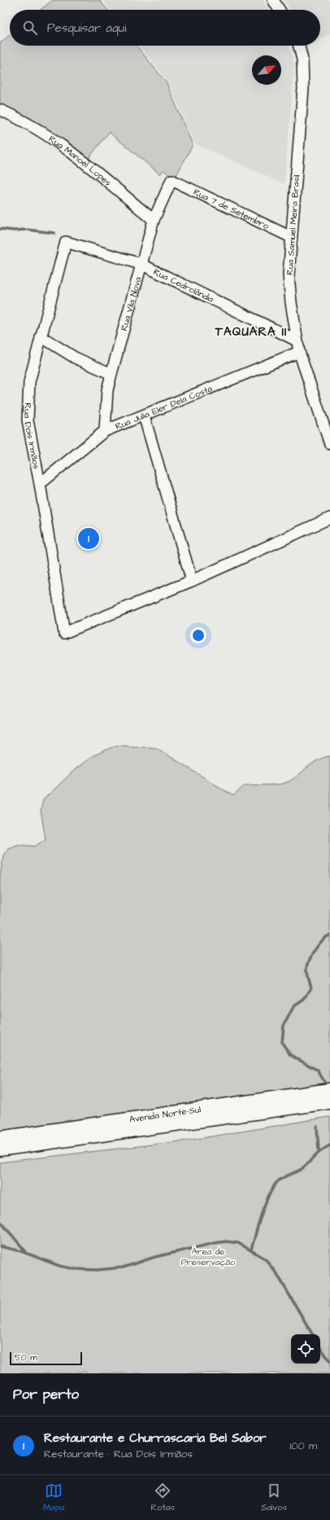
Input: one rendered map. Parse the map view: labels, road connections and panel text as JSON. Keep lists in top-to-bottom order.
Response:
{
  "streets": {
    "main road": ["Avenida Norte-Sul"],
    "street": [
      "Rua Manoel Lopes",
      "Rua 7 de Setembro",
      "Rua Samuel Meira Brasil",
      "Rua Cedrolândia",
      "Rua Vila Nova",
      "Rua Julia Eler Dela Costa",
      "Rua Dois Irmãos"
    ]
  },
  "crossings": [
    ["Rua Manoel Lopes", "Rua Vila Nova"],
    ["Rua 7 de Setembro", "Rua Samuel Meira Brasil"],
    ["Rua 7 de Setembro", "Rua Vila Nova"],
    ["Rua Samuel Meira Brasil", "Rua Cedrolândia"],
    ["Rua Samuel Meira Brasil", "Rua Julia Eler Dela Costa"],
    ["Rua Cedrolândia", "Rua Vila Nova"],
    ["Rua Cedrolândia", "Rua Dois Irmãos"],
    ["Rua Vila Nova", "Rua Julia Eler Dela Costa"],
    ["Rua Julia Eler Dela Costa", "Rua Dois Irmãos"]
  ],
  "districts": ["TAQUARA II"],
  "parks": ["Área de Preservação"],
  "scale_bar": "50 m",
  "north": "top right",
  "page": {
    "search": "Pesquisar aqui",
    "pins": "1",
    "scale": "50 m",
    "heading": "Por perto",
    "list": [
      {
        "mark": "1",
        "name": "Restaurante e Churrascaria Bel Sabor",
        "note": "Restaurante · Rua Dois Irmãos",
        "value": "100 m"
      }
    ],
    "nav": ["Mapa", "Rotas", "Salvos"]
  }
}
